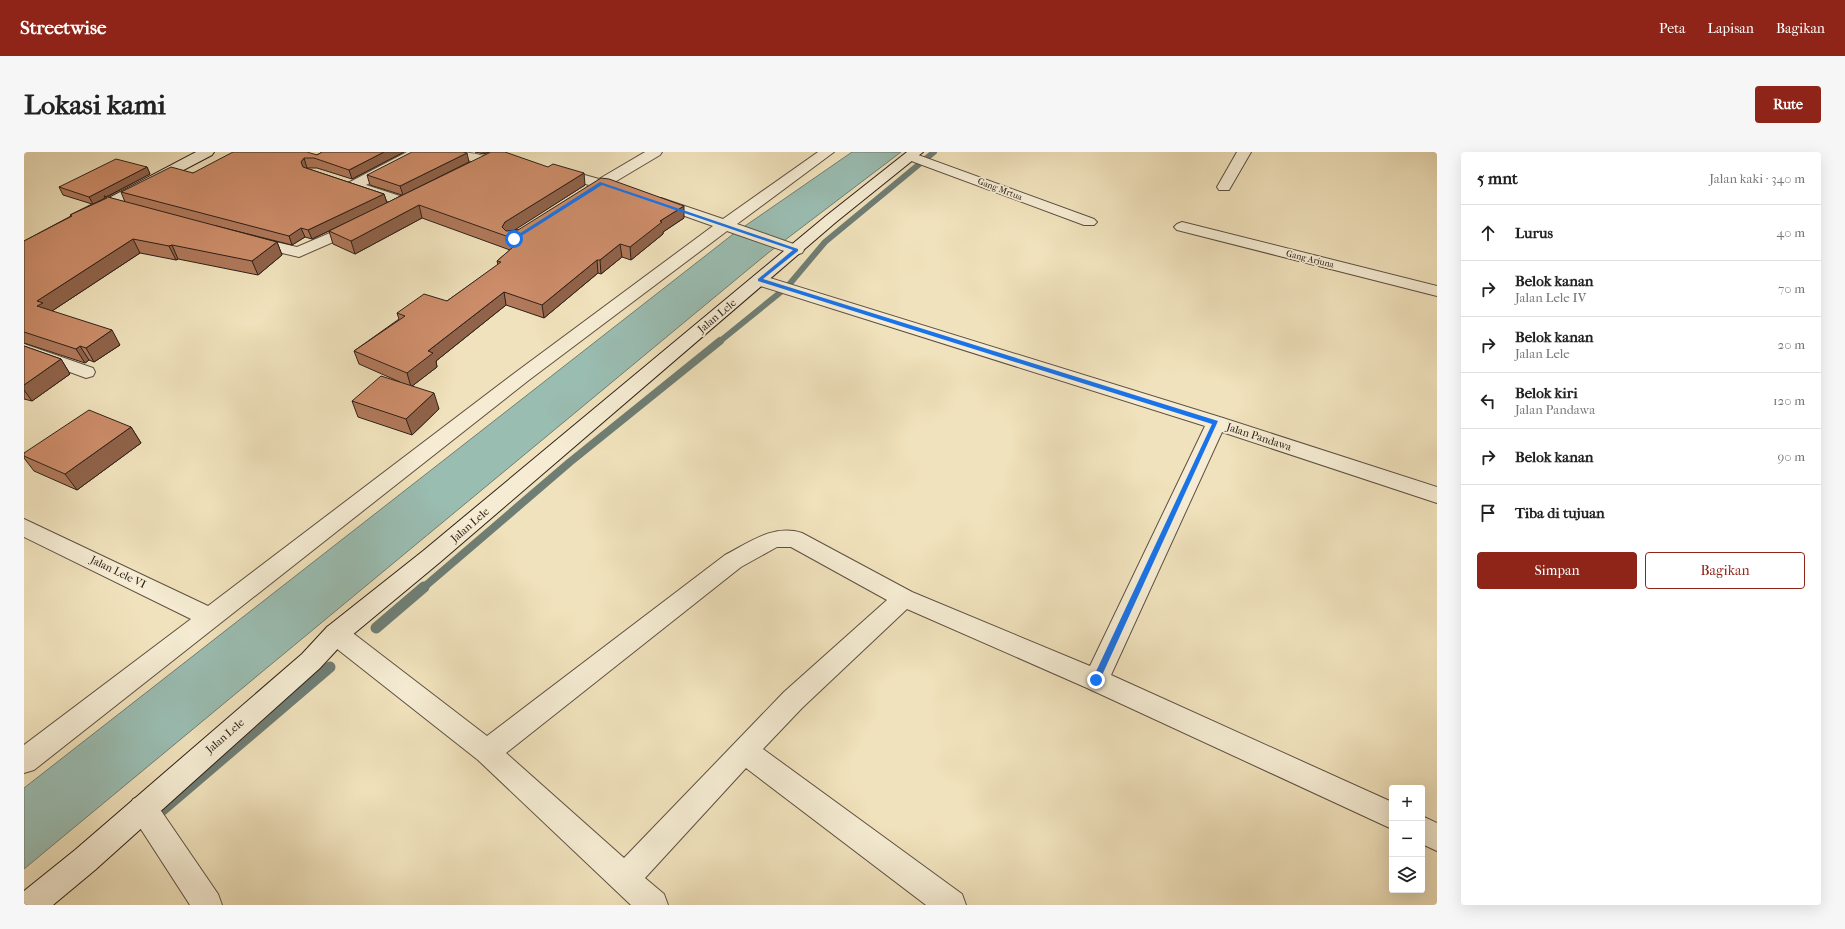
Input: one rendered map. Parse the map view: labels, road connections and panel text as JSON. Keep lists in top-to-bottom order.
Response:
{
  "streets": {
    "street": [
      "Gang Mrtua",
      "Gang Arjuna",
      "Jalan Lele",
      "Jalan Pandawa",
      "Jalan Lele VI"
    ]
  },
  "crossings": [
    ["Gang Mrtua", "Jalan Lele"],
    ["Jalan Lele", "Jalan Pandawa"]
  ],
  "page": {
    "header": "Streetwise",
    "nav": ["Peta", "Lapisan", "Bagikan"],
    "buttons": [
      "Rute",
      ["Simpan", "Bagikan"]
    ],
    "title": "Lokasi kami",
    "heading": ["5 mnt", "Jalan kaki · 340 m"],
    "list": [
      ["Lurus", "40 m"],
      ["Belok kanan", "Jalan Lele IV", "70 m"],
      ["Belok kanan", "Jalan Lele", "20 m"],
      ["Belok kiri", "Jalan Pandawa", "120 m"],
      ["Belok kanan", "90 m"],
      "Tiba di tujuan"
    ],
    "map_buttons": ["+", "−"]
  }
}
